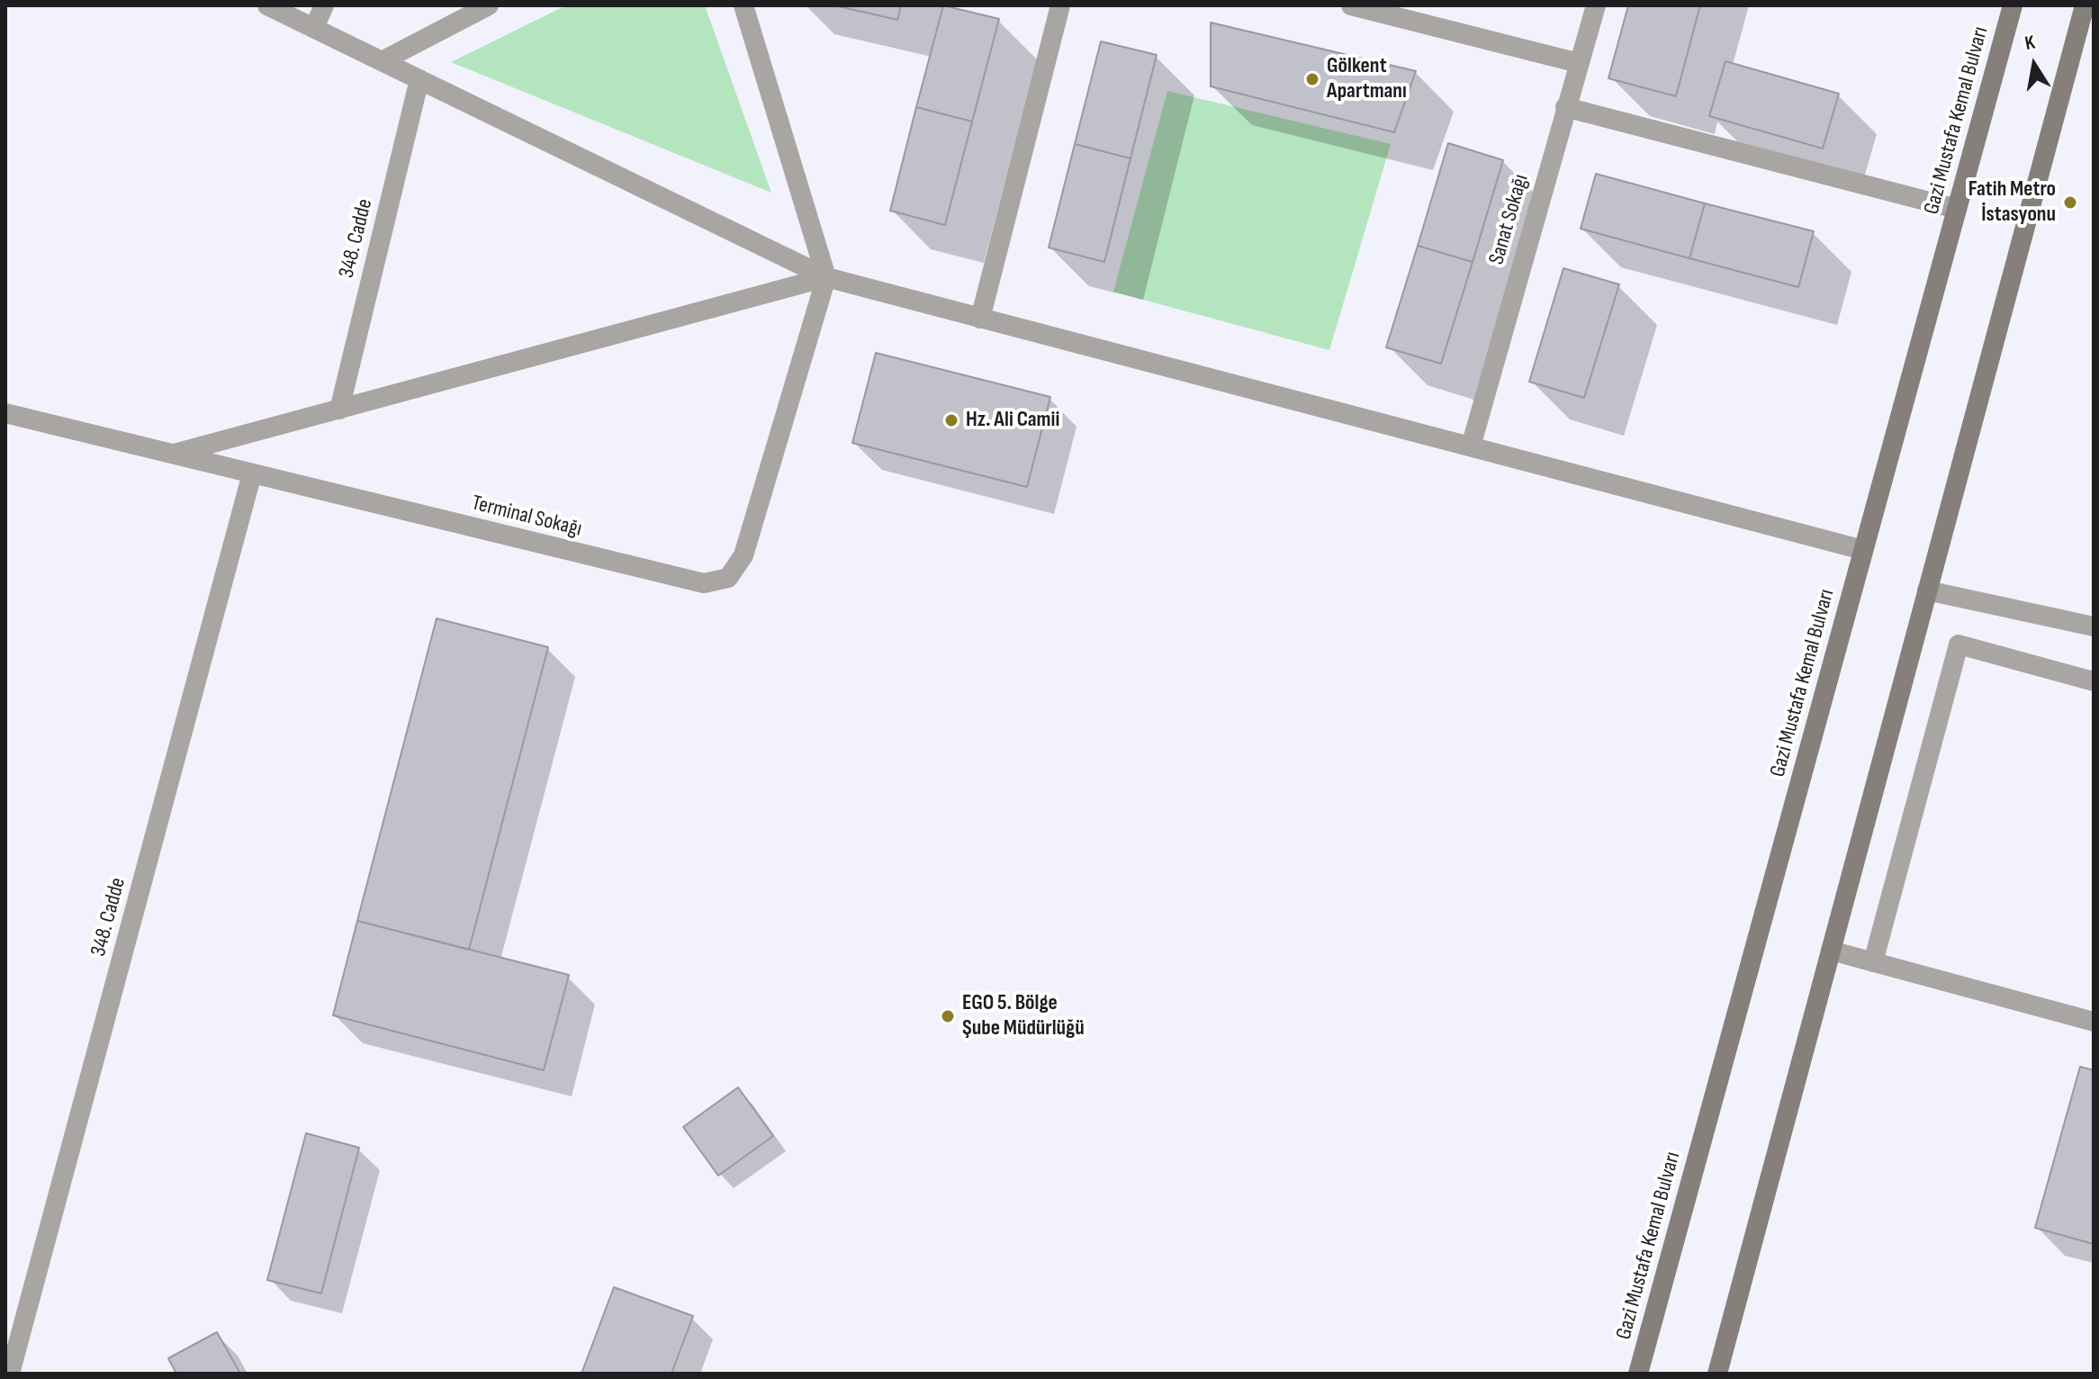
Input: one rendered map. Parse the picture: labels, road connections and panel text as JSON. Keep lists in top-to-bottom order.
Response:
{
  "streets": {
    "main road": ["Gazi Mustafa Kemal Bulvarı"],
    "street": ["Sanat Sokağı", "348. Cadde", "Terminal Sokağı"]
  },
  "crossings": [
    ["348. Cadde", "Terminal Sokağı"]
  ],
  "places": [
    "Gölkent Apartmanı",
    "Fatih Metro İstasyonu",
    "Hz. Ali Camii",
    "EGO 5. Bölge Şube Müdürlüğü"
  ],
  "north": "top"
}
